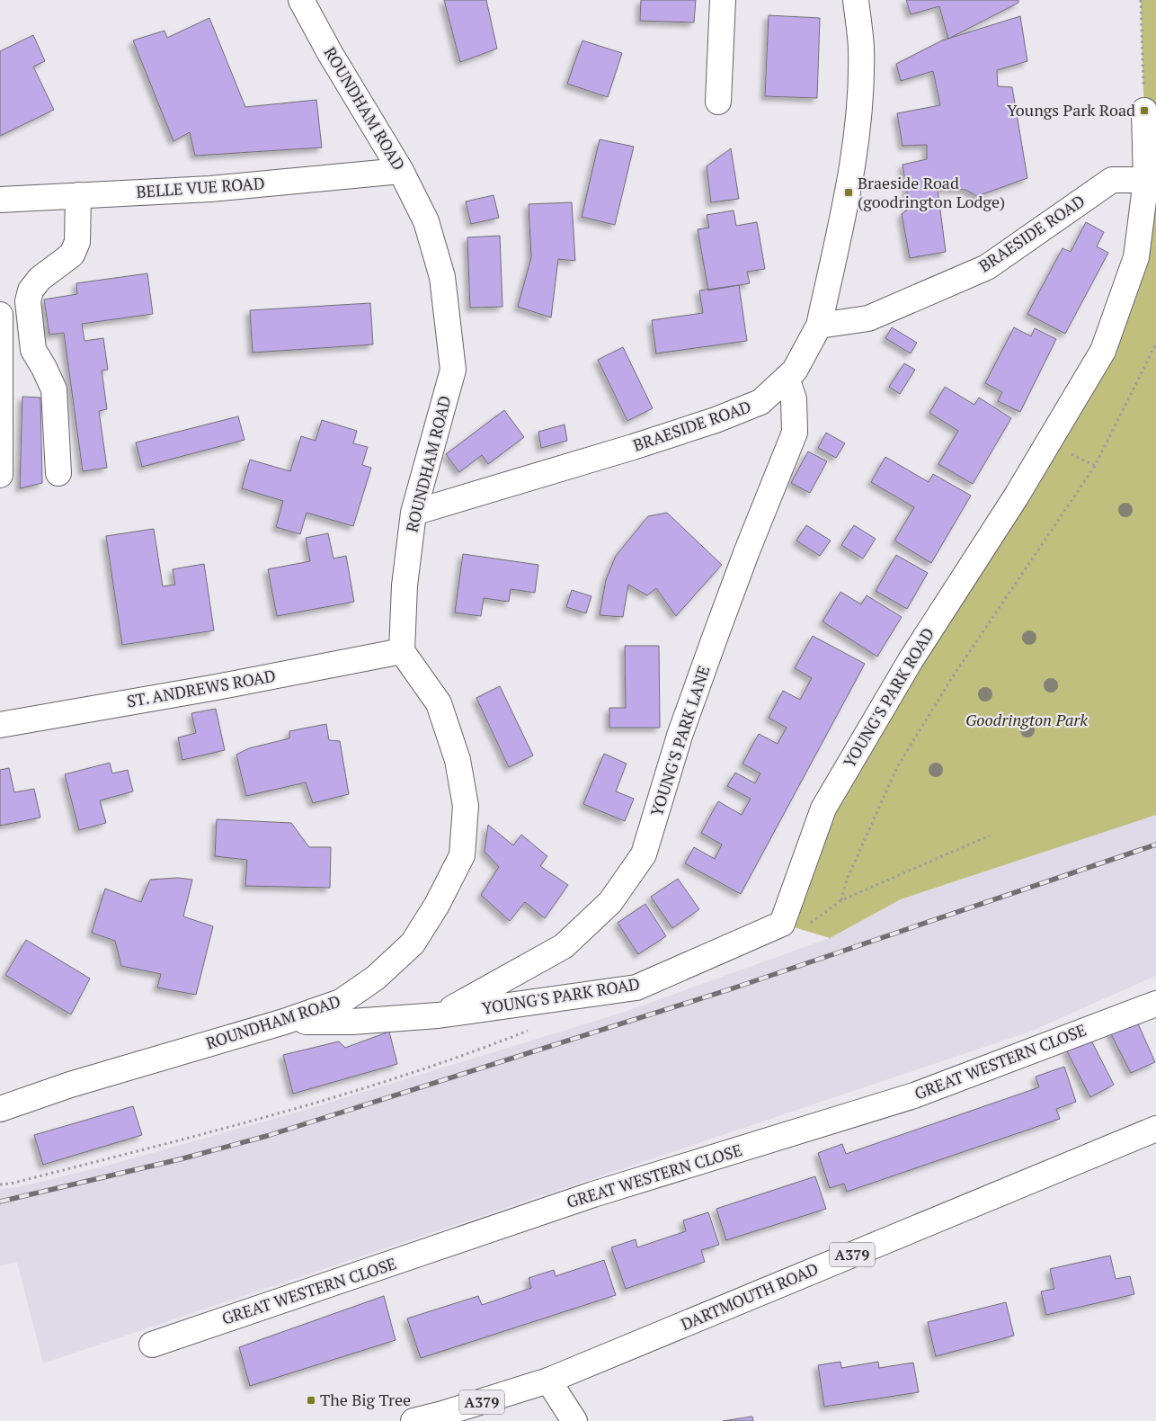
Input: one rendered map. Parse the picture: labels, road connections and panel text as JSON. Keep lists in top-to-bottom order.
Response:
{
  "streets": {
    "street": [
      "ROUNDHAM ROAD",
      "BELLE VUE ROAD",
      "BRAESIDE ROAD",
      "ST. ANDREWS ROAD",
      "YOUNG'S PARK ROAD",
      "YOUNG'S PARK LANE",
      "GREAT WESTERN CLOSE",
      "A379",
      "DARTMOUTH ROAD"
    ]
  },
  "crossings": [
    ["ROUNDHAM ROAD", "BELLE VUE ROAD"],
    ["ROUNDHAM ROAD", "BRAESIDE ROAD"],
    ["ROUNDHAM ROAD", "ST. ANDREWS ROAD"],
    ["ROUNDHAM ROAD", "YOUNG'S PARK ROAD"],
    ["BRAESIDE ROAD", "YOUNG'S PARK ROAD"],
    ["BRAESIDE ROAD", "YOUNG'S PARK LANE"],
    ["YOUNG'S PARK ROAD", "YOUNG'S PARK LANE"]
  ],
  "parks": ["Goodrington Park"],
  "places": {
    "transit": ["Youngs Park Road", "Braeside Road (goodrington Lodge)", "The Big Tree"]
  }
}
